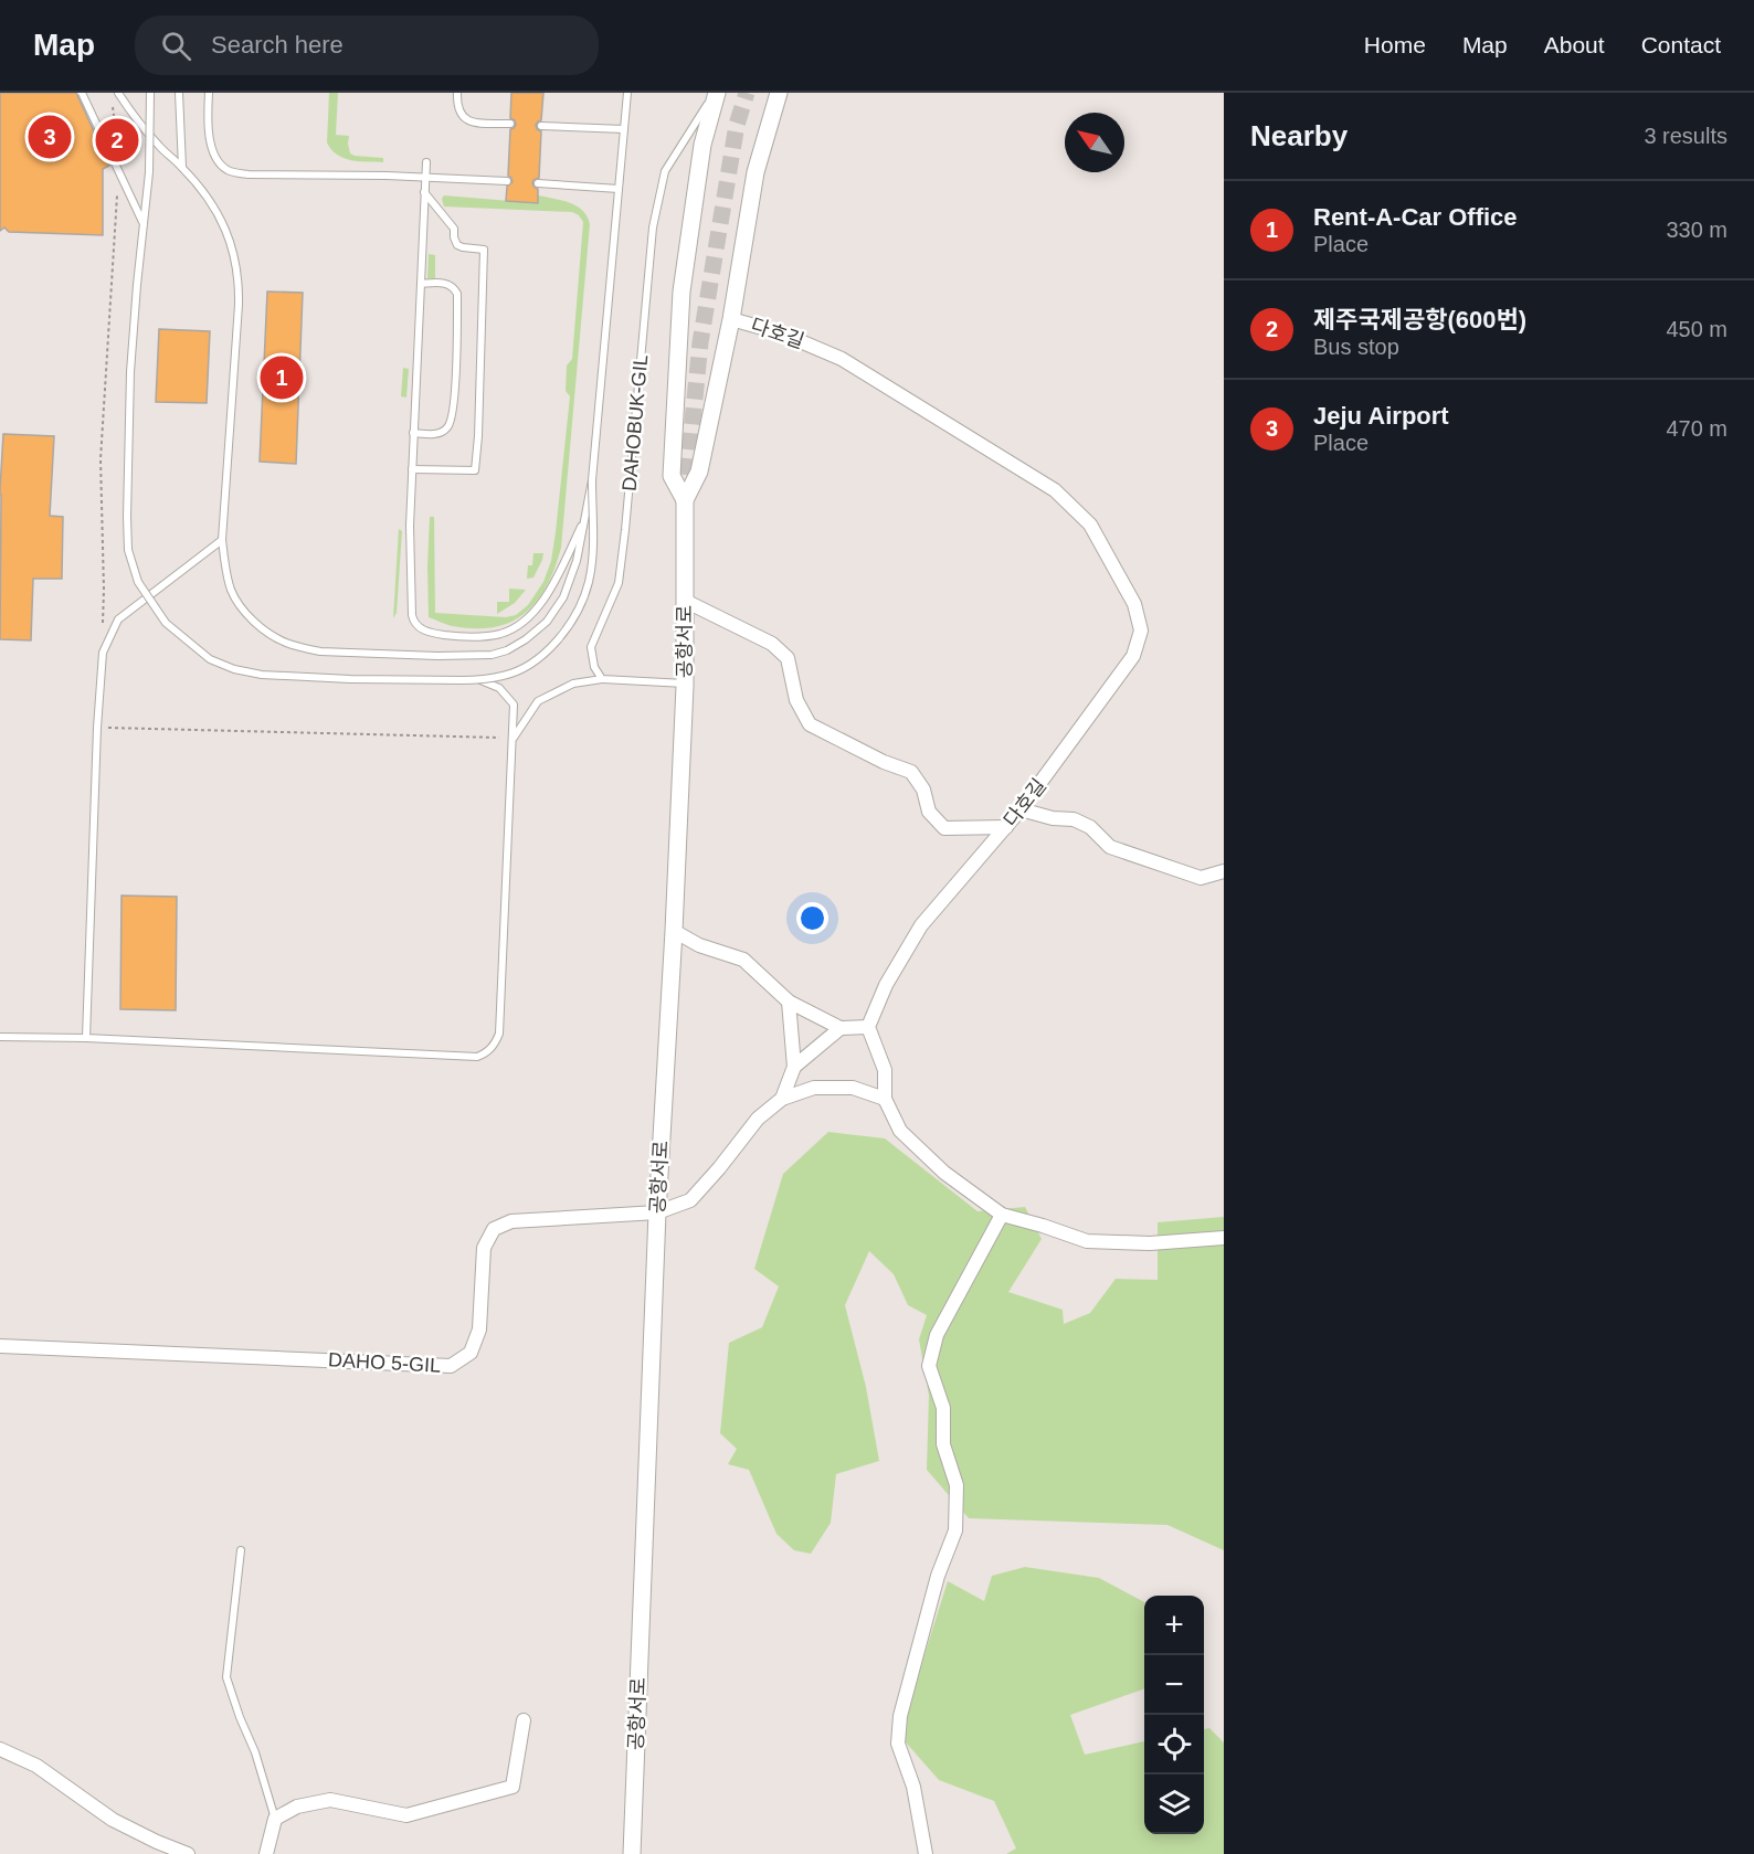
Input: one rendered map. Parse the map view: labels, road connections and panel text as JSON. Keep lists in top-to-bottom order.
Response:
{
  "streets": {
    "street": ["다호길", "공항서로", "DAHO 5-GIL"],
    "lane": ["DAHOBUK-GIL"]
  },
  "crossings": [
    ["공항서로", "DAHO 5-GIL"]
  ],
  "north": "top left",
  "page": {
    "header": "Map",
    "search": "Search here",
    "nav": [
      "Home",
      "Map",
      "About",
      "Contact"
    ],
    "heading": ["Nearby", "3 results"],
    "pins": ["3", "2", "1"],
    "list": [
      {
        "mark": "1",
        "name": "Rent-A-Car Office",
        "note": "Place",
        "value": "330 m"
      },
      {
        "mark": "2",
        "name": "제주국제공항(600번)",
        "note": "Bus stop",
        "value": "450 m"
      },
      {
        "mark": "3",
        "name": "Jeju Airport",
        "note": "Place",
        "value": "470 m"
      }
    ],
    "map_buttons": ["+", "−"]
  }
}
